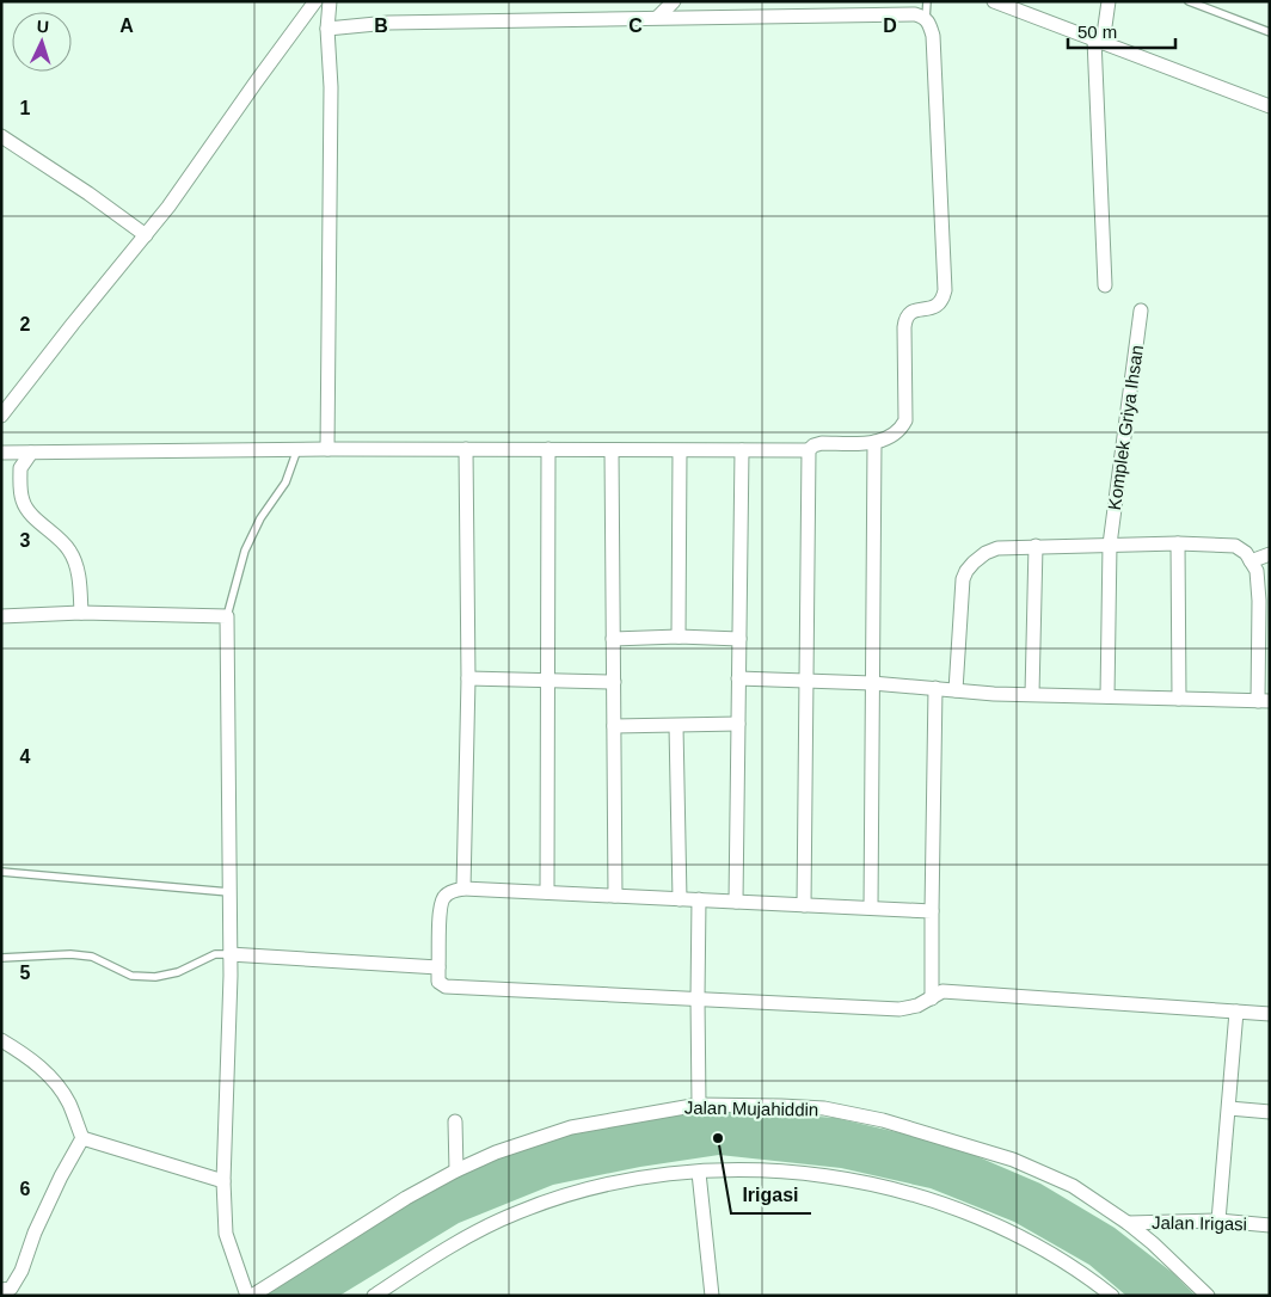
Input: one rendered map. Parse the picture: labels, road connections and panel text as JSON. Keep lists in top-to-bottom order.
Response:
{
  "streets": {
    "street": ["Komplek Griya Ihsan", "Jalan Mujahiddin", "Jalan Irigasi"]
  },
  "crossings": [
    ["Jalan Mujahiddin", "Jalan Irigasi"]
  ],
  "places": ["Irigasi"],
  "scale_bar": "50 m",
  "north": "top",
  "grid": {
    "columns": [
      "A",
      "B",
      "C",
      "D"
    ],
    "rows": [
      "1",
      "2",
      "3",
      "4",
      "5",
      "6"
    ]
  }
}
